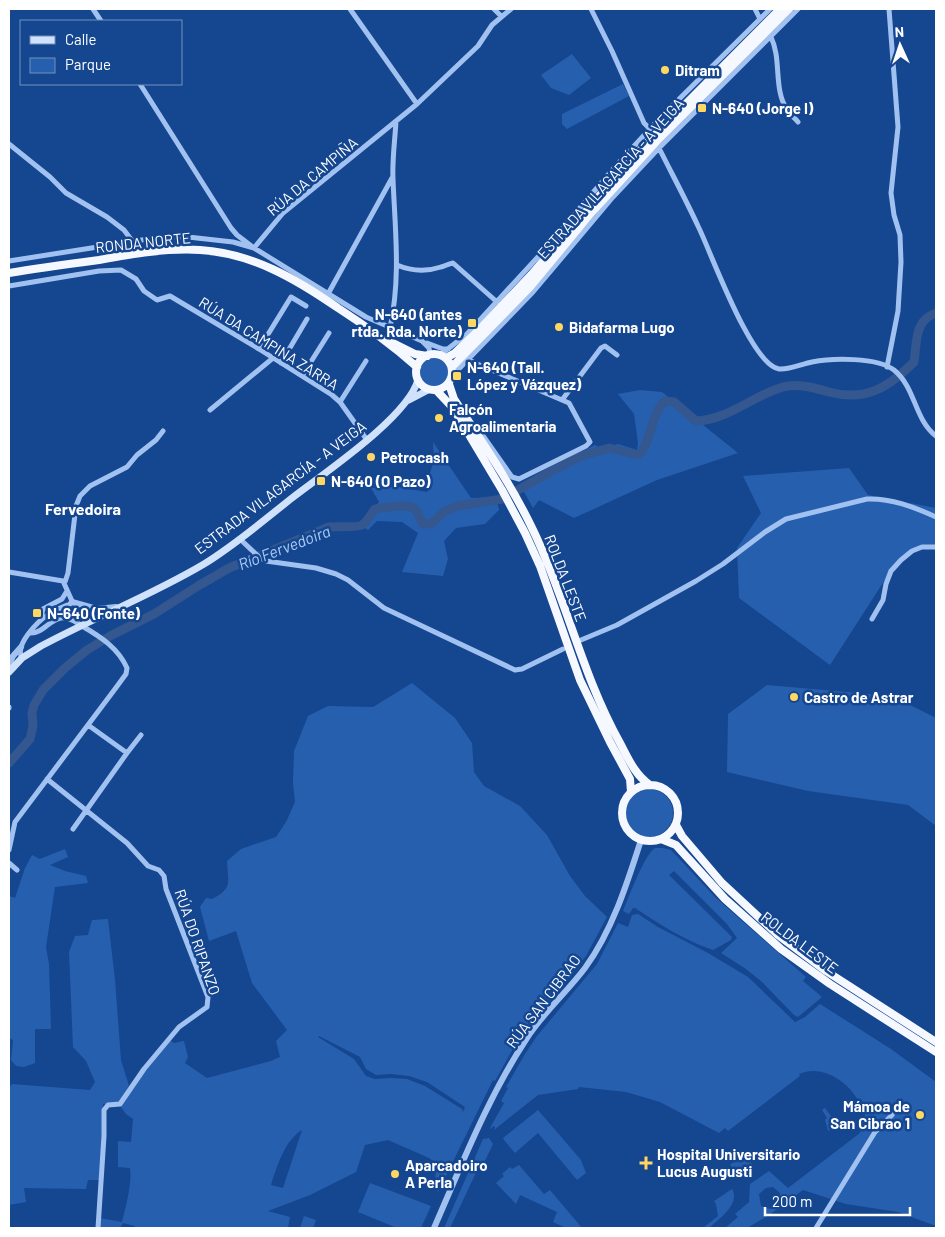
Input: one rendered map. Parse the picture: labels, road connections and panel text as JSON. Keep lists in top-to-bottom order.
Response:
{
  "streets": {
    "highway": ["ESTRADA VILAGARCÍA - A VEIGA", "RONDA NORTE", "ROLDA LESTE"],
    "street": [
      "RÚA DA CAMPIÑA",
      "RÚA DA CAMPINA ZARRA",
      "RÚA DO RIPANZO",
      "RÚA SAN CIBRAO"
    ]
  },
  "crossings": [
    ["ESTRADA VILAGARCÍA - A VEIGA", "RONDA NORTE"],
    ["ESTRADA VILAGARCÍA - A VEIGA", "RÚA DA CAMPINA ZARRA"],
    ["ESTRADA VILAGARCÍA - A VEIGA", "ROLDA LESTE"],
    ["RONDA NORTE", "ROLDA LESTE"],
    ["ROLDA LESTE", "RÚA SAN CIBRAO"]
  ],
  "districts": ["Fervedoira"],
  "water": ["Río Fervedoira"],
  "places": {
    "other": [
      "Ditram",
      "Bidafarma Lugo",
      "Falcón Agroalimentaria",
      "Petrocash",
      "Castro de Astrar",
      "Mámoa de San Cibrao 1",
      "Aparcadoiro A Perla"
    ],
    "transit": [
      "N-640 (Jorge I)",
      "N-640 (antes rtda. Rda. Norte)",
      "N-640 (Tall. López y Vázquez)",
      "N-640 (O Pazo)",
      "N-640 (Fonte)"
    ],
    "health": ["Hospital Universitario Lucus Augusti"]
  },
  "legend": ["Calle", "Parque"],
  "scale_bar": "200 m",
  "north": "top"
}
